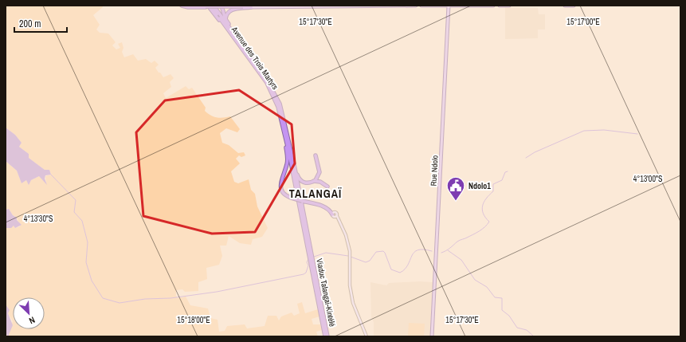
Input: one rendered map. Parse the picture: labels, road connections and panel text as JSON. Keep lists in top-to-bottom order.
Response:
{
  "streets": {
    "highway": ["Avenue des Trois Martyrs", "Viaduc Talangaï-Kintélé"],
    "main road": ["Rue Ndolo"]
  },
  "crossings": [
    ["Avenue des Trois Martyrs", "Viaduc Talangaï-Kintélé"]
  ],
  "districts": ["TALANGAÏ"],
  "places": {
    "public building": ["Ndolo1"]
  },
  "scale_bar": "200 m",
  "north": "bottom right",
  "coordinates": [
    "15°17'30\"E",
    "15°17'00\"E",
    "4°13'00\"S",
    "4°13'30\"S",
    "15°18'00\"E"
  ]
}
